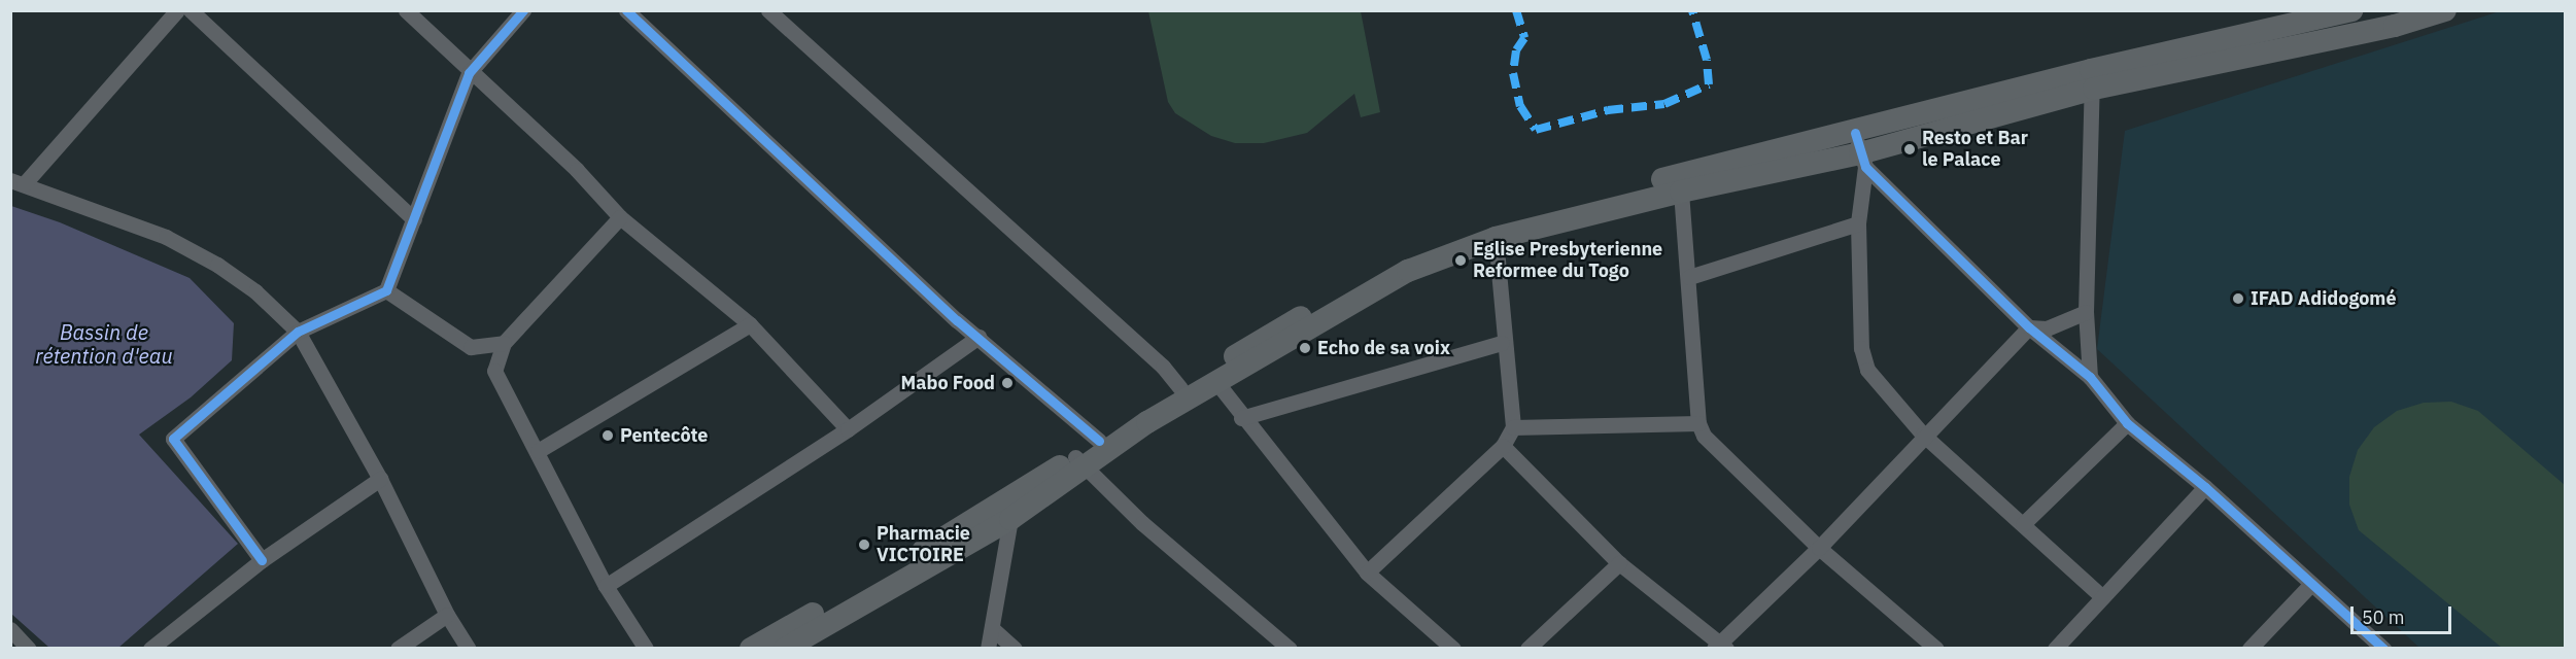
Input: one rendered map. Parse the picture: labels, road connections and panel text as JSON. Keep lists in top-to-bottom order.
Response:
{
  "water": ["Bassin de rétention d'eau"],
  "places": [
    "Resto et Bar le Palace",
    "Eglise Presbyterienne Reformee du Togo",
    "IFAD Adidogomé",
    "Echo de sa voix",
    "Mabo Food",
    "Pentecôte",
    "Pharmacie VICTOIRE"
  ],
  "scale_bar": "50 m"
}
